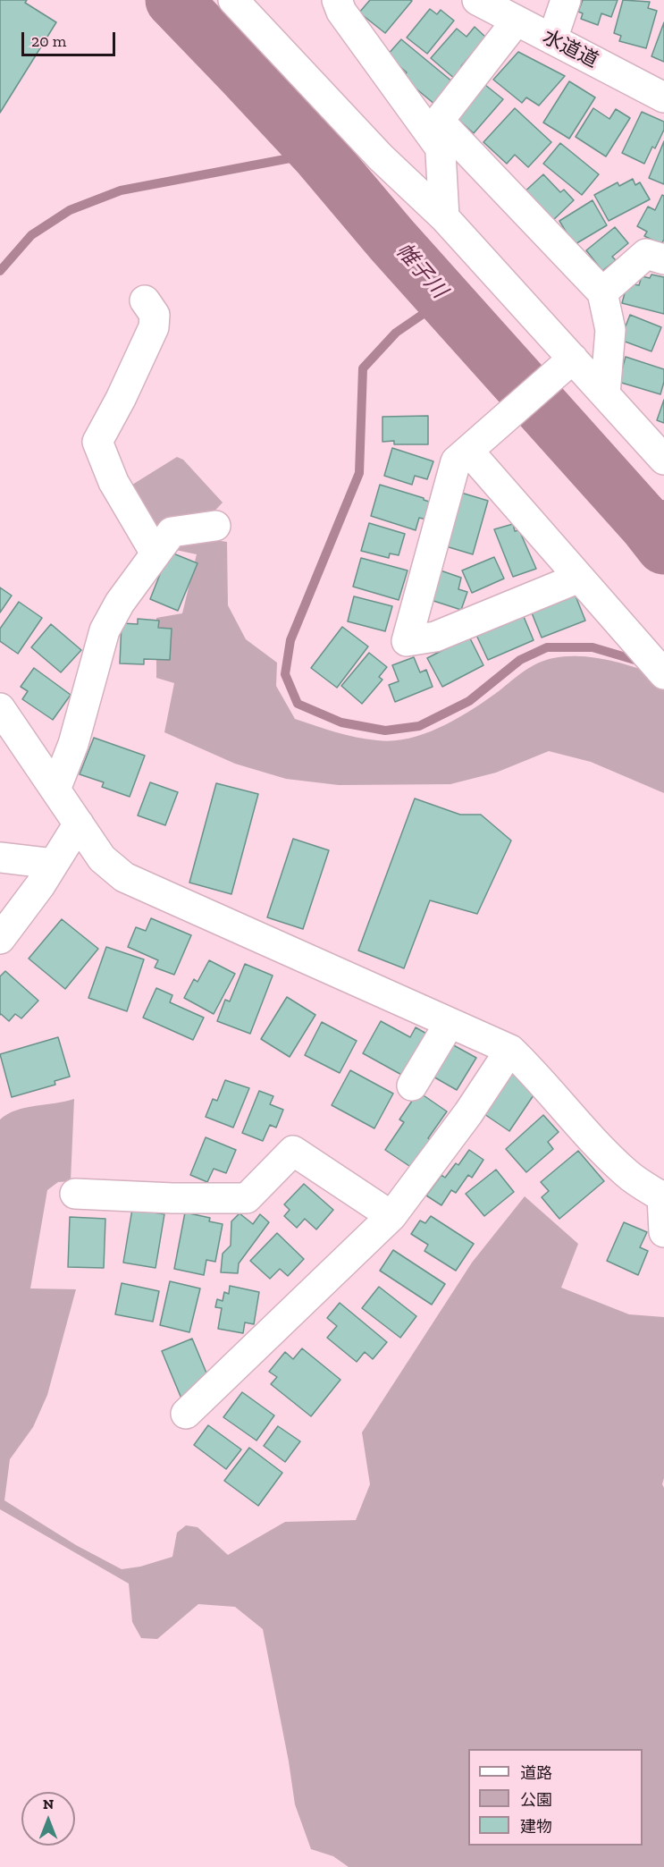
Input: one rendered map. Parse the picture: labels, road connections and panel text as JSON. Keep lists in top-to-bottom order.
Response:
{
  "streets": {
    "street": ["水道道"]
  },
  "water": ["帷子川"],
  "legend": ["道路", "公園", "建物"],
  "scale_bar": "20 m",
  "north": "top"
}
